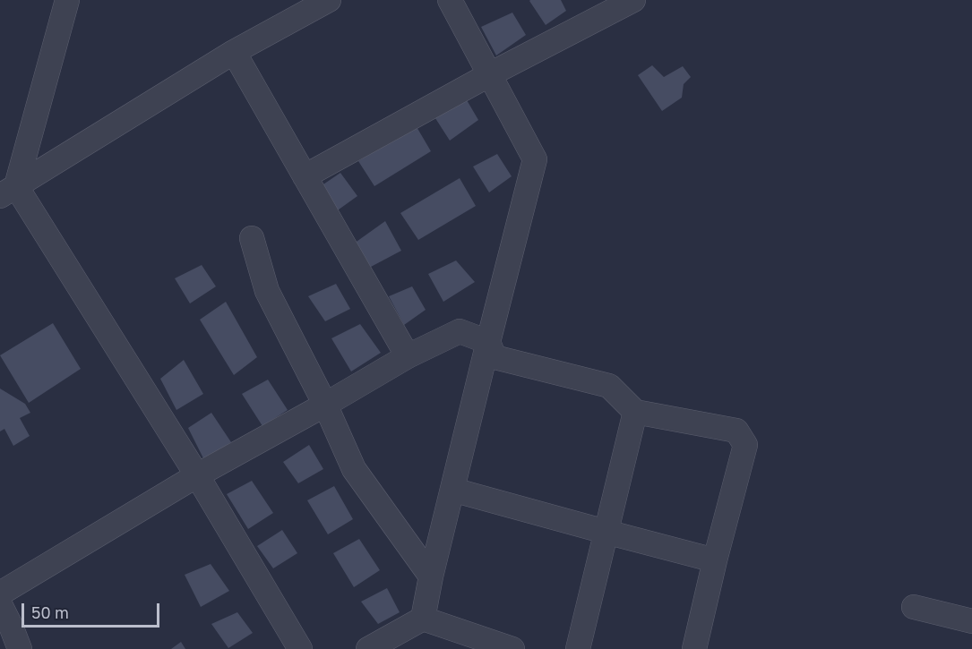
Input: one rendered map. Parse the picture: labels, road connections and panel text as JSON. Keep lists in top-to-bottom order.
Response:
{
  "scale_bar": "50 m"
}
